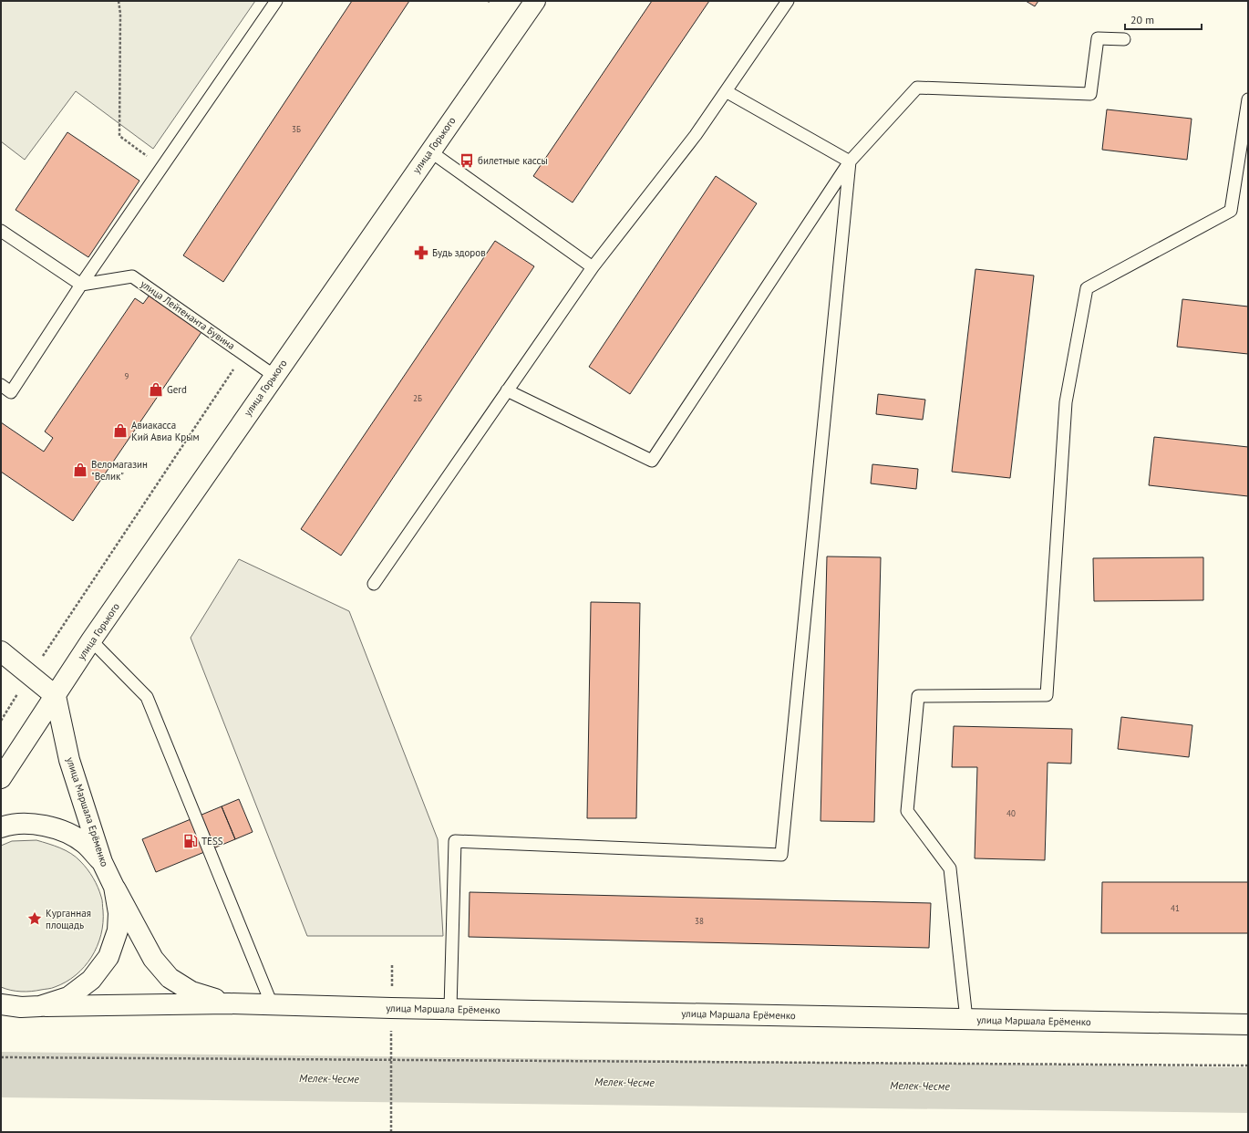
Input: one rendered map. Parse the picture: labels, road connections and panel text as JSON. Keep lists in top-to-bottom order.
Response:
{
  "streets": {
    "main road": ["улица Горького", "улица Маршала Ерёменко"],
    "lane": ["улица Лейтенанта Бувина"]
  },
  "crossings": [
    ["улица Горького", "улица Лейтенанта Бувина"],
    ["улица Горького", "улица Маршала Ерёменко"]
  ],
  "water": ["Мелек-Чесме"],
  "places": {
    "bus stop": ["билетные кассы"],
    "pharmacy": ["Будь здоров"],
    "shop": ["Gerd", "Авиакасса Кий Авиа Крым", "Веломагазин \"Велик\""],
    "fuel station": ["TESS"],
    "place": ["Курганная площадь"]
  },
  "house_numbers": [
    "3Б",
    "9",
    "2Б",
    "40",
    "41",
    "38"
  ],
  "scale_bar": "20 m"
}
